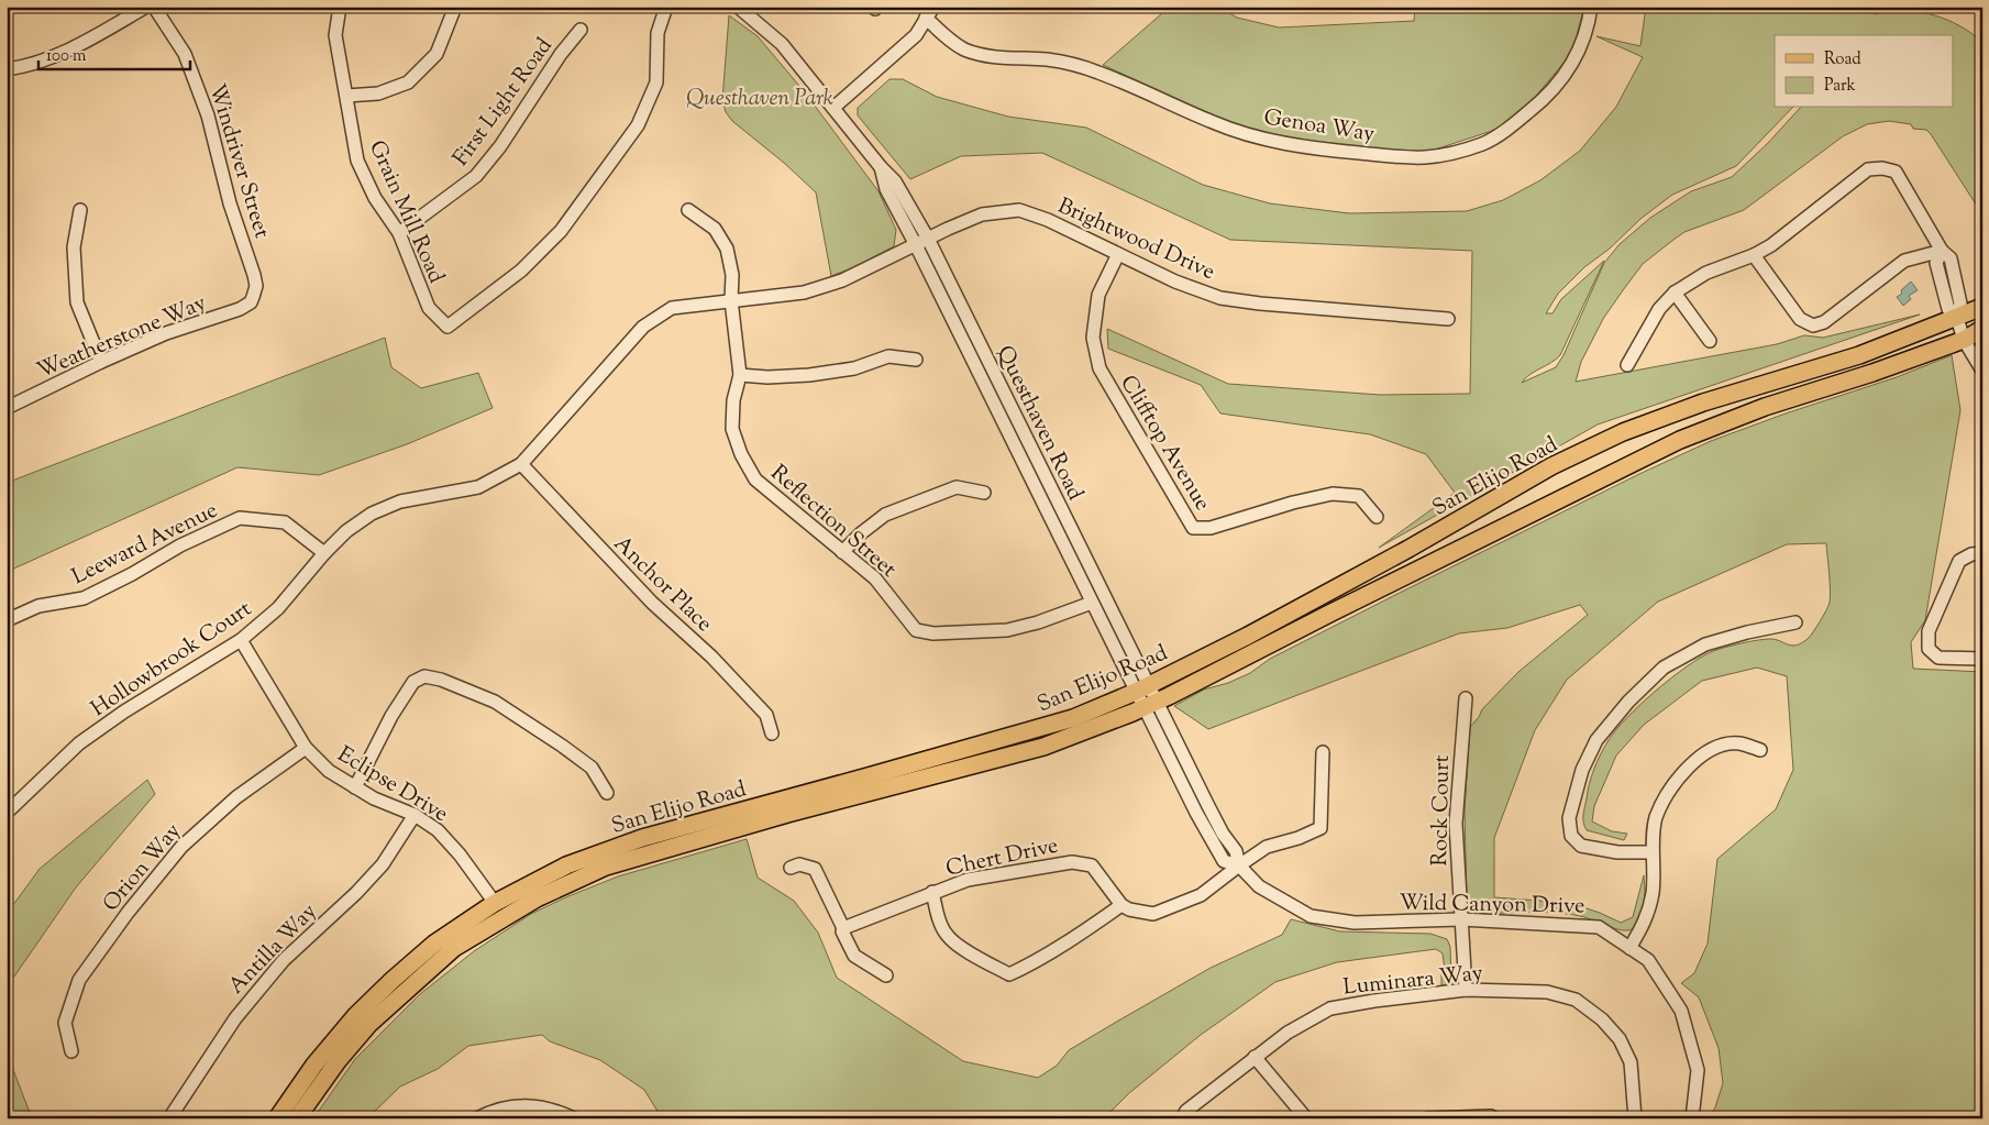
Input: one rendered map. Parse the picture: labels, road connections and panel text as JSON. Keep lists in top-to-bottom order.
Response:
{
  "streets": {
    "main road": ["San Elijo Road"],
    "street": [
      "First Light Road",
      "Genoa Way",
      "Windriver Street",
      "Grain Mill Road",
      "Brightwood Drive",
      "Weatherstone Way",
      "Questhaven Road",
      "Clifftop Avenue",
      "Reflection Street",
      "Leeward Avenue",
      "Anchor Place",
      "Hollowbrook Court",
      "Eclipse Drive",
      "Rock Court",
      "Chert Drive",
      "Orion Way",
      "Wild Canyon Drive",
      "Antilla Way",
      "Luminara Way"
    ]
  },
  "crossings": [
    ["First Light Road", "Grain Mill Road"],
    ["Windriver Street", "Weatherstone Way"],
    ["Brightwood Drive", "Questhaven Road"],
    ["Brightwood Drive", "Clifftop Avenue"],
    ["Brightwood Drive", "Hollowbrook Court"],
    ["Questhaven Road", "San Elijo Road"],
    ["Questhaven Road", "Reflection Street"],
    ["Questhaven Road", "Hollowbrook Court"],
    ["Questhaven Road", "Wild Canyon Drive"],
    ["San Elijo Road", "Eclipse Drive"],
    ["San Elijo Road", "Wild Canyon Drive"],
    ["Reflection Street", "Hollowbrook Court"],
    ["Leeward Avenue", "Hollowbrook Court"],
    ["Anchor Place", "Hollowbrook Court"],
    ["Hollowbrook Court", "Eclipse Drive"],
    ["Eclipse Drive", "Orion Way"],
    ["Eclipse Drive", "Antilla Way"],
    ["Rock Court", "Wild Canyon Drive"],
    ["Rock Court", "Luminara Way"]
  ],
  "parks": ["Questhaven Park"],
  "legend": ["Road", "Park"],
  "scale_bar": "100 m"
}
